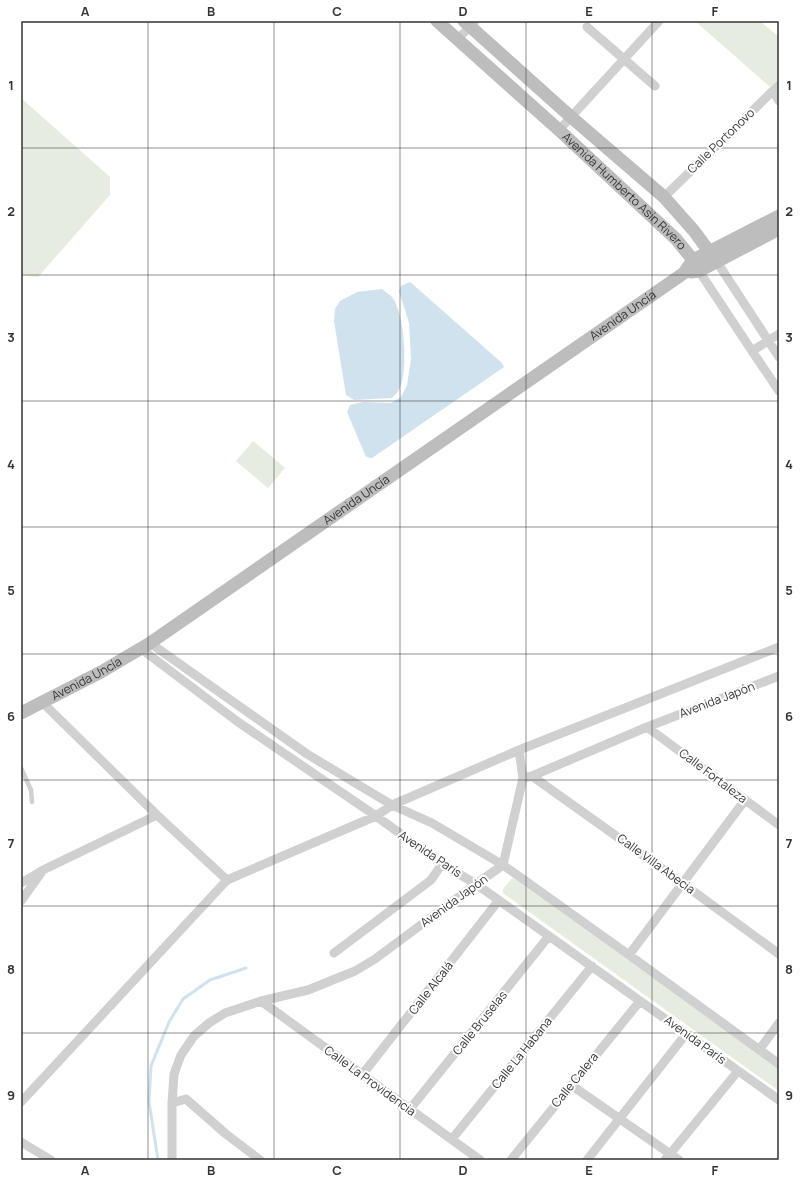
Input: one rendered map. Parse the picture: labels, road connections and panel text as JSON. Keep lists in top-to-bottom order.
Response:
{
  "streets": {
    "street": [
      "Calle Portonovo",
      "Avenida Humberto Asín Rivero",
      "Avenida Uncía",
      "Avenida Japón",
      "Calle Fortaleza",
      "Avenida París",
      "Calle Villa Abecia",
      "Calle Alcalá",
      "Calle Bruselas",
      "Calle La Habana",
      "Calle Calera",
      "Calle La Providencia"
    ]
  },
  "crossings": [
    ["Calle Portonovo", "Avenida Humberto Asín Rivero"],
    ["Avenida Humberto Asín Rivero", "Avenida Uncía"],
    ["Avenida Uncía", "Avenida París"],
    ["Avenida Japón", "Calle Fortaleza"],
    ["Avenida Japón", "Avenida París"],
    ["Avenida Japón", "Calle Villa Abecia"],
    ["Avenida Japón", "Calle La Providencia"],
    ["Avenida París", "Calle Alcalá"],
    ["Avenida París", "Calle Bruselas"],
    ["Avenida París", "Calle La Habana"],
    ["Avenida París", "Calle Calera"],
    ["Calle Alcalá", "Calle La Providencia"],
    ["Calle Bruselas", "Calle La Providencia"],
    ["Calle La Habana", "Calle La Providencia"]
  ],
  "grid": {
    "columns": [
      "A",
      "B",
      "C",
      "D",
      "E",
      "F"
    ],
    "rows": [
      "1",
      "2",
      "3",
      "4",
      "5",
      "6",
      "7",
      "8",
      "9"
    ]
  }
}
